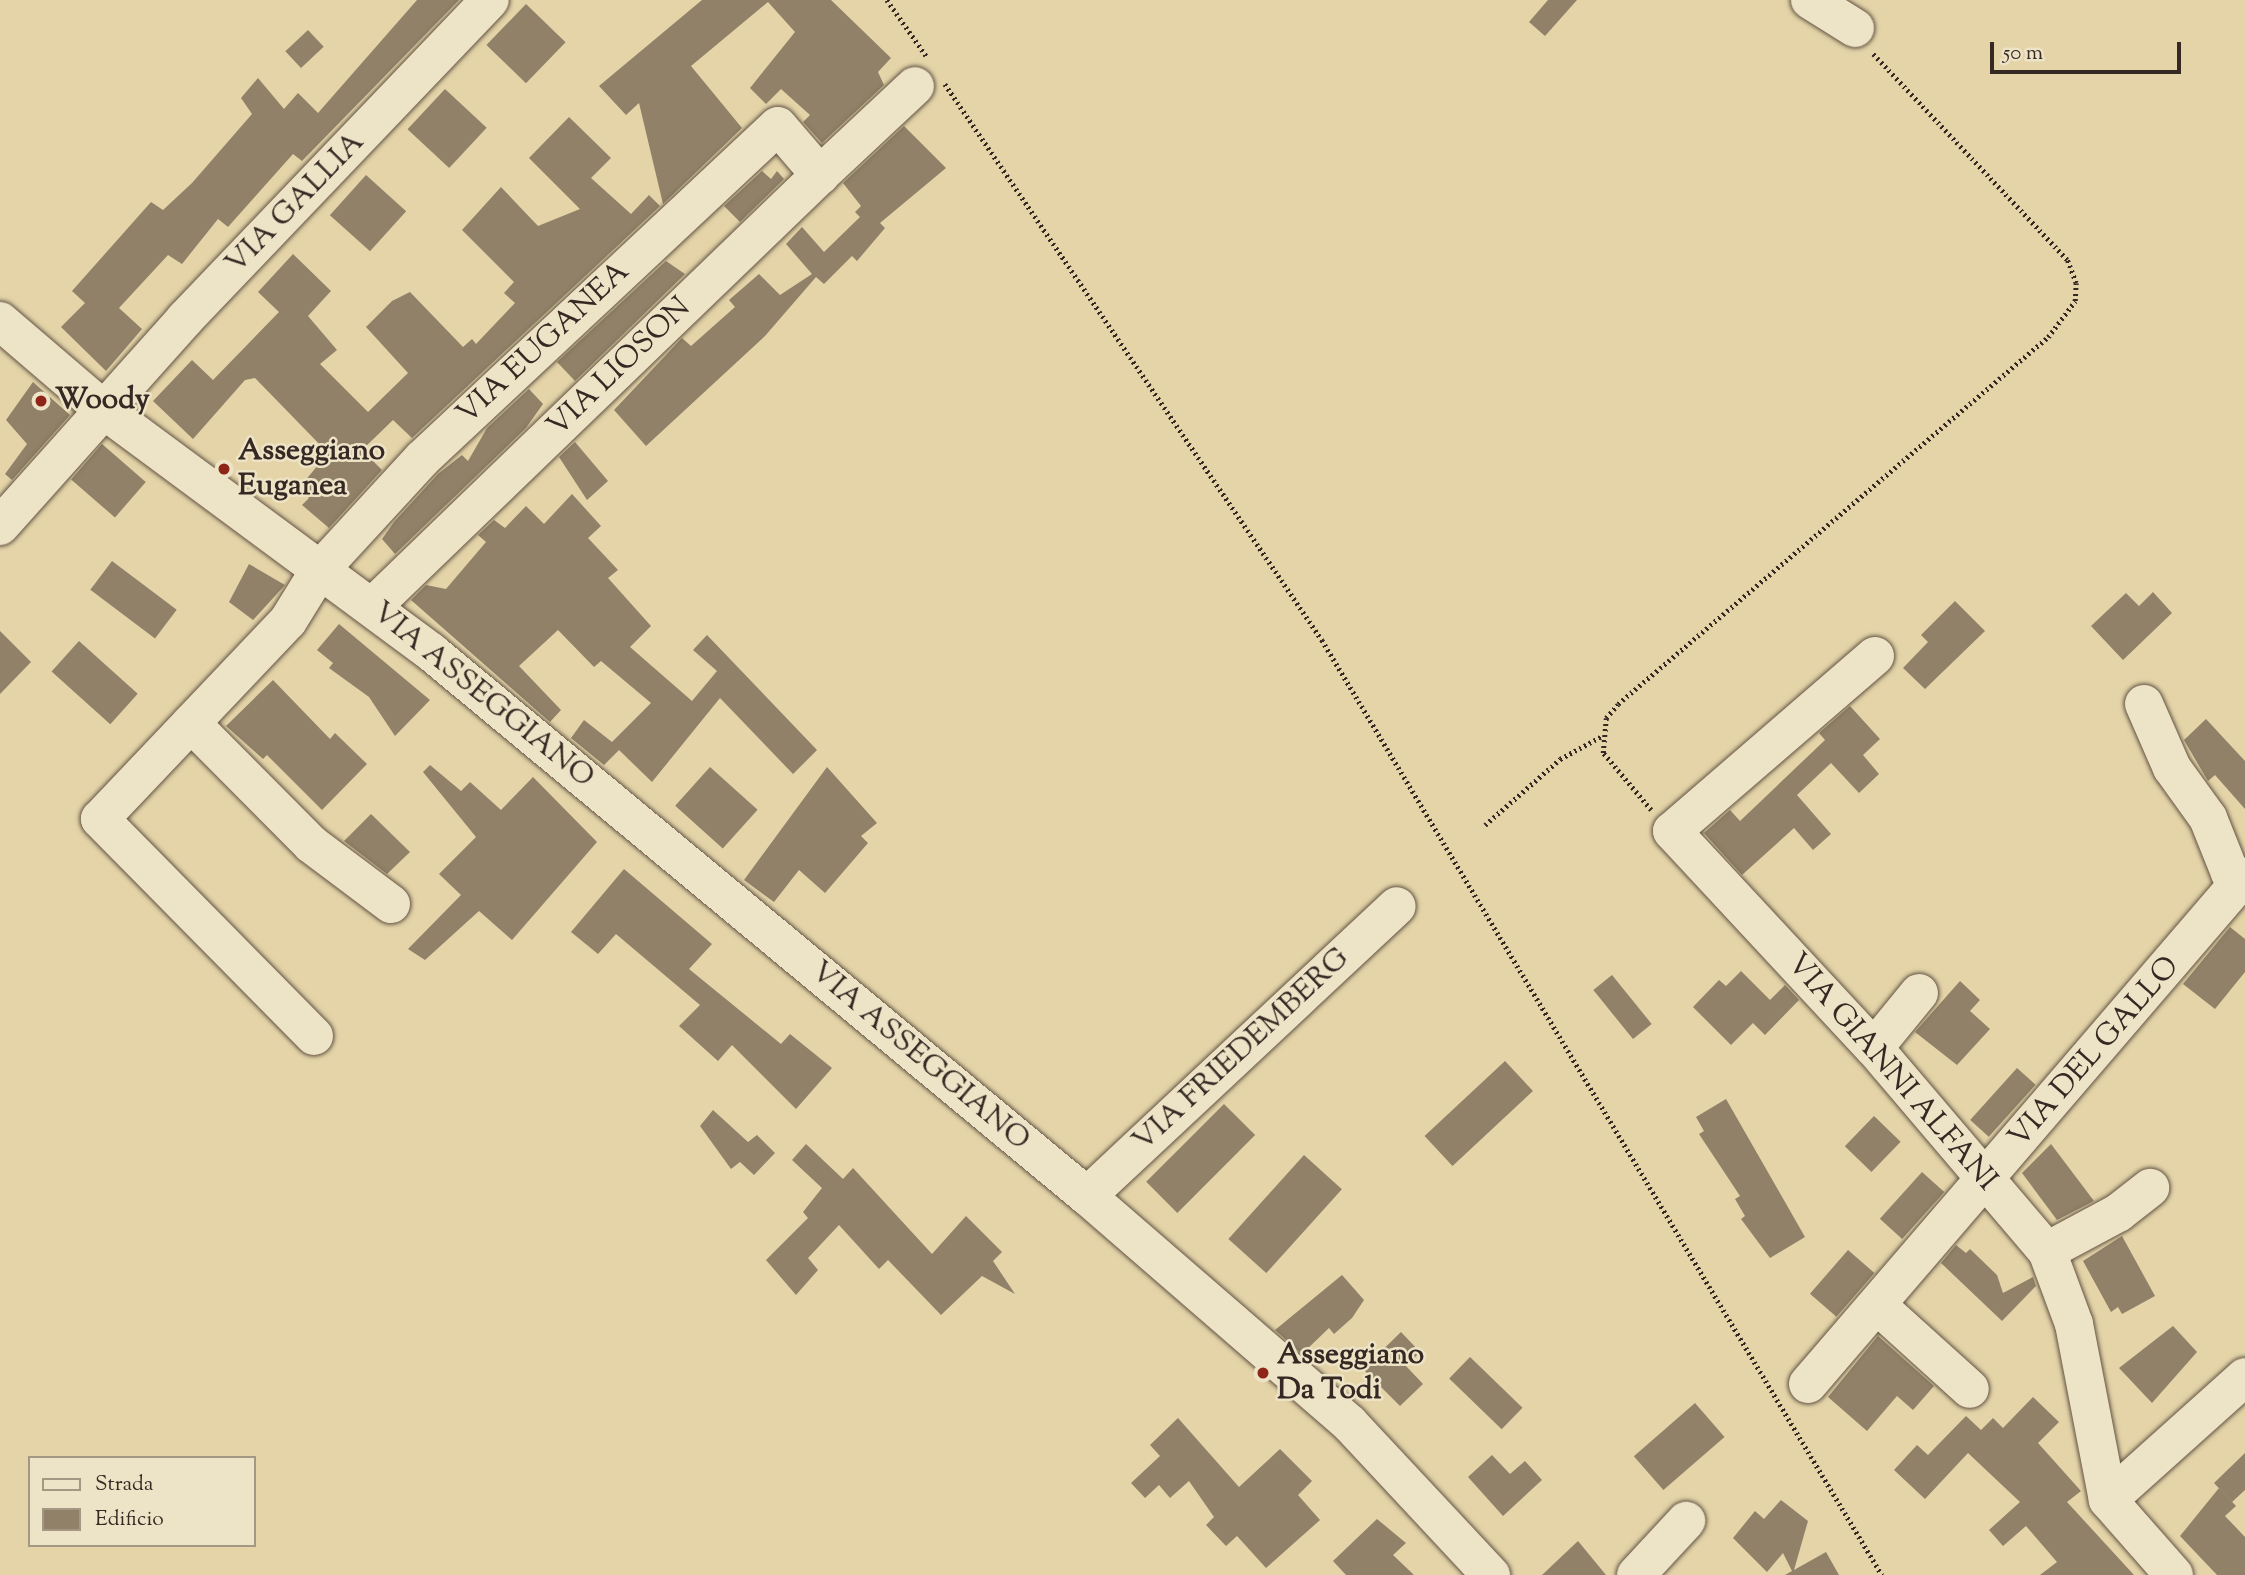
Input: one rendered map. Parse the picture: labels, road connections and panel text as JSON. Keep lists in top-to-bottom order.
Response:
{
  "streets": {
    "street": [
      "VIA GALLIA",
      "VIA EUGANEA",
      "VIA LIOSON",
      "VIA ASSEGGIANO",
      "VIA FRIEDEMBERG",
      "VIA DEL GALLO",
      "VIA GIANNI ALFANI"
    ]
  },
  "crossings": [
    ["VIA GALLIA", "VIA ASSEGGIANO"],
    ["VIA EUGANEA", "VIA LIOSON"],
    ["VIA EUGANEA", "VIA ASSEGGIANO"],
    ["VIA LIOSON", "VIA ASSEGGIANO"],
    ["VIA ASSEGGIANO", "VIA FRIEDEMBERG"],
    ["VIA DEL GALLO", "VIA GIANNI ALFANI"]
  ],
  "places": ["Woody", "Asseggiano Euganea", "Asseggiano Da Todi"],
  "legend": ["Strada", "Edificio"],
  "scale_bar": "50 m"
}
